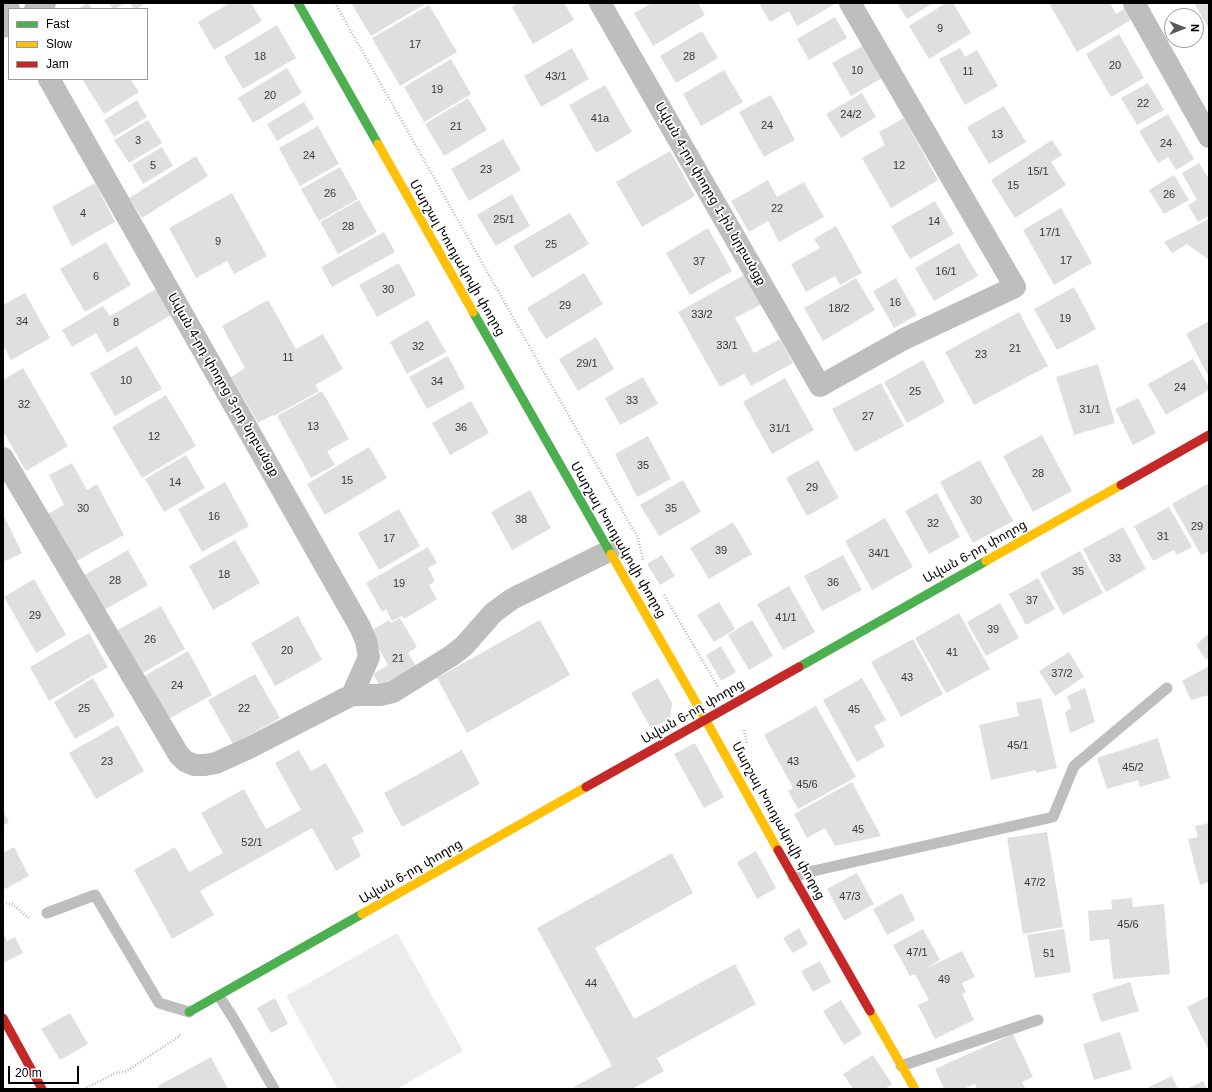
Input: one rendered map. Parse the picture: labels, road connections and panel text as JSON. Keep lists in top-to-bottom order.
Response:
{
  "streets": {
    "street": [
      "Ավան 4-րդ փողոց 1-ին նրբանցք",
      "Մարշալ Խուդյակովի փողոց",
      "Ավան 4-րդ փողոց 3-րդ նրբանցք",
      "Ավան 6-րդ փողոց"
    ]
  },
  "crossings": [
    ["Մարշալ Խուդյակովի փողոց", "Ավան 6-րդ փողոց"]
  ],
  "house_numbers": [
    "9",
    "17",
    "18",
    "28",
    "20",
    "10",
    "11",
    "43/1",
    "19",
    "20",
    "22",
    "24/2",
    "41a",
    "24",
    "21",
    "13",
    "3",
    "24",
    "24",
    "5",
    "12",
    "23",
    "15/1",
    "15",
    "26",
    "26",
    "22",
    "4",
    "25/1",
    "14",
    "28",
    "17/1",
    "9",
    "25",
    "17",
    "37",
    "16/1",
    "6",
    "30",
    "16",
    "29",
    "18/2",
    "33/2",
    "19",
    "34",
    "8",
    "33/1",
    "32",
    "21",
    "23",
    "11",
    "29/1",
    "10",
    "34",
    "24",
    "25",
    "33",
    "32",
    "31/1",
    "27",
    "13",
    "36",
    "31/1",
    "12",
    "35",
    "28",
    "15",
    "14",
    "29",
    "30",
    "30",
    "35",
    "16",
    "38",
    "32",
    "29",
    "31",
    "17",
    "39",
    "34/1",
    "33",
    "35",
    "18",
    "28",
    "36",
    "19",
    "37",
    "29",
    "41/1",
    "39",
    "26",
    "20",
    "41",
    "21",
    "37/2",
    "43",
    "24",
    "25",
    "22",
    "45",
    "45/1",
    "23",
    "43",
    "45/2",
    "45/6",
    "45",
    "52/1",
    "47/2",
    "47/3",
    "45/6",
    "47/1",
    "51",
    "49",
    "44"
  ],
  "legend": ["Fast", "Slow", "Jam"],
  "scale_bar": "20 m",
  "north": "right"
}
